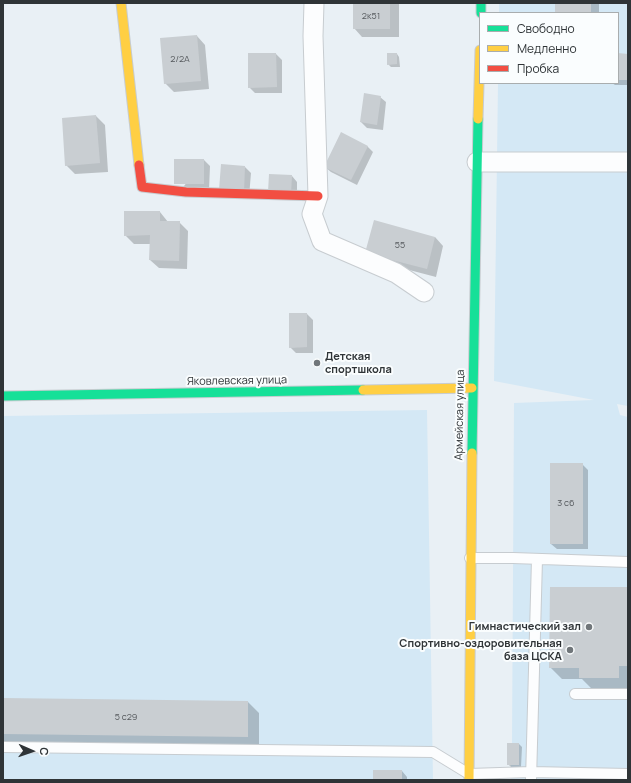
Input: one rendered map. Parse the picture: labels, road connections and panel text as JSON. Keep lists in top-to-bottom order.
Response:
{
  "streets": {
    "street": ["Яковлевская улица", "Армейская улица"]
  },
  "crossings": [
    ["Яковлевская улица", "Армейская улица"]
  ],
  "places": ["Детская спортшкола", "Гимнастический зал", "Спортивно-оздоровительная база ЦСКА"],
  "house_numbers": [
    "2к51",
    "2/2А",
    "55",
    "3 с6",
    "5 с29"
  ],
  "legend": ["Свободно", "Медленно", "Пробка"],
  "north": "right"
}
